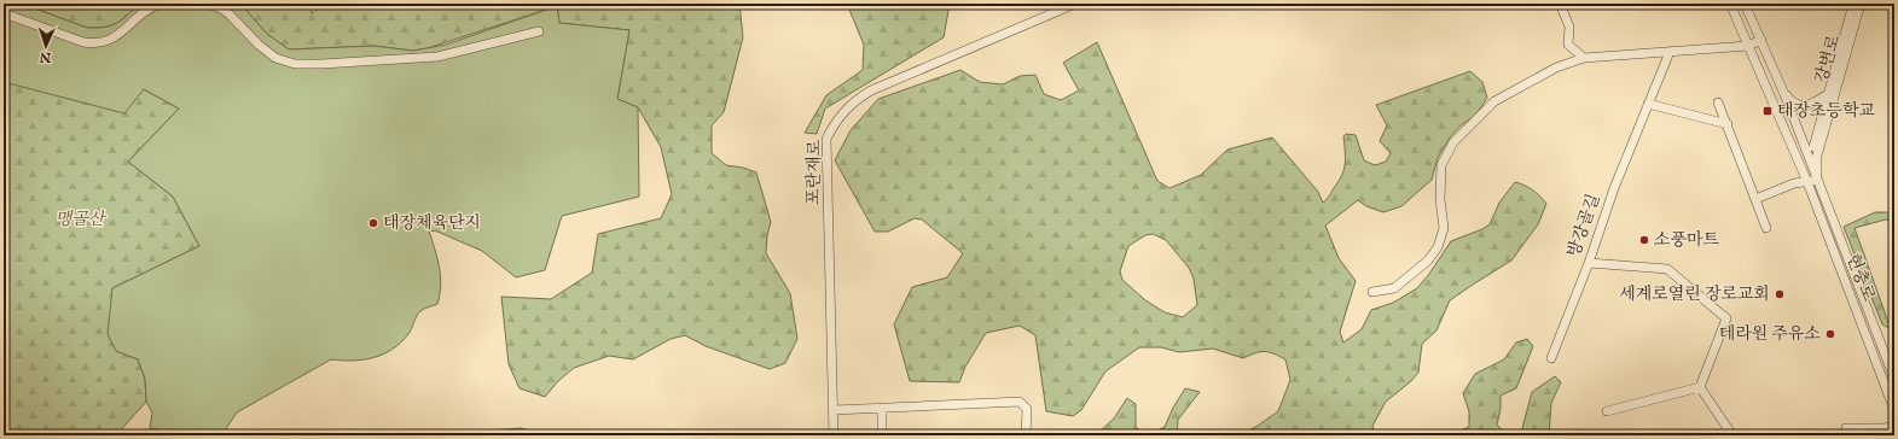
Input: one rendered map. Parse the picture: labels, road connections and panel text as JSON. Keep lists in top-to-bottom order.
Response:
{
  "streets": {
    "street": [
      "강변로",
      "포란재로",
      "방강골길",
      "현충로"
    ]
  },
  "crossings": [
    ["강변로", "현충로"]
  ],
  "parks": ["맹골산"],
  "places": {
    "transit": ["태장초등학교"],
    "other": [
      "태장체육단지",
      "소풍마트",
      "세계로열린 장로교회",
      "테라원 주유소"
    ]
  },
  "north": "bottom"
}
